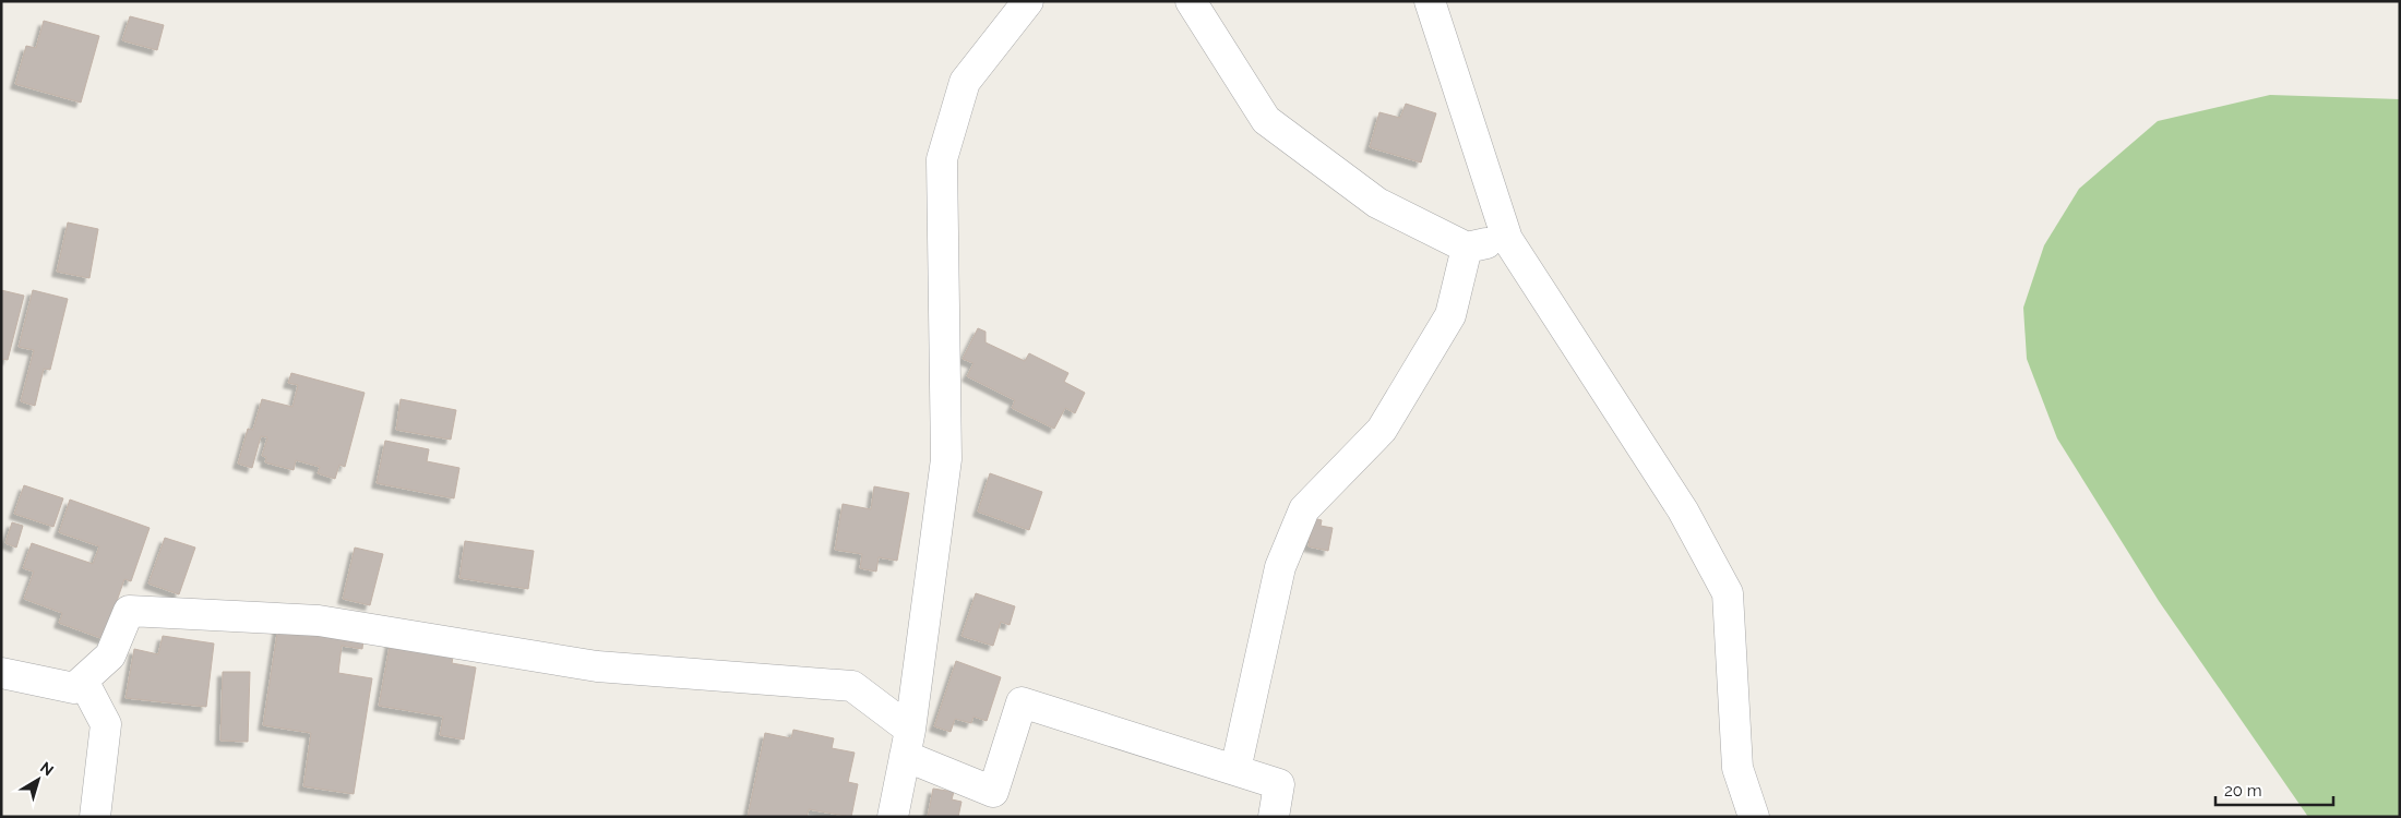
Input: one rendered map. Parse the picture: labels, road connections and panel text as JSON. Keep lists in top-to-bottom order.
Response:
{
  "scale_bar": "20 m",
  "north": "top right"
}
